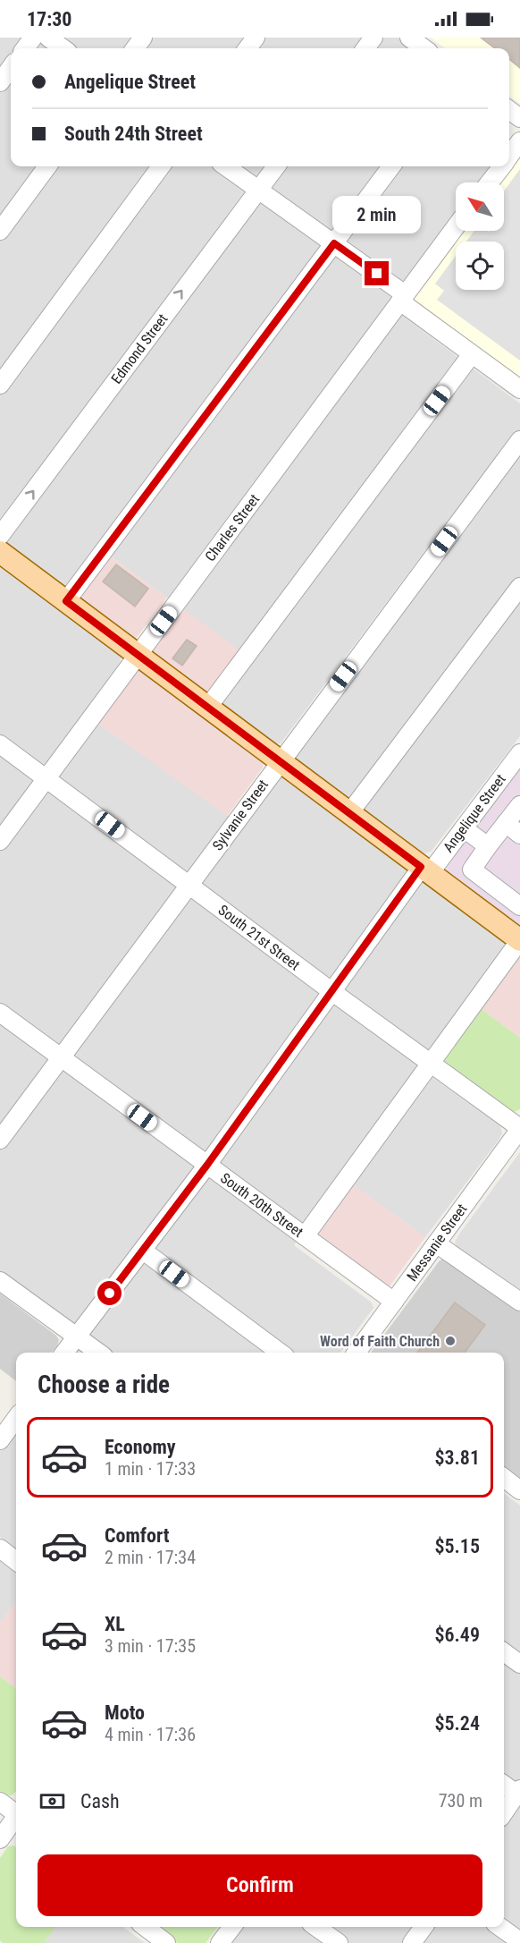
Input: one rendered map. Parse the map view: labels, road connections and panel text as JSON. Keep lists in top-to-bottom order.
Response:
{
  "streets": {
    "street": [
      "Edmond Street",
      "Charles Street",
      "Angelique Street",
      "Sylvanie Street",
      "South 21st Street",
      "South 20th Street",
      "Messanie Street"
    ]
  },
  "crossings": [
    ["Charles Street", "South 21st Street"],
    ["Angelique Street", "South 21st Street"],
    ["Angelique Street", "South 20th Street"],
    ["Sylvanie Street", "South 21st Street"],
    ["Sylvanie Street", "South 20th Street"],
    ["South 21st Street", "Messanie Street"],
    ["South 20th Street", "Messanie Street"]
  ],
  "places": ["Word of Faith Church"],
  "north": "top left",
  "page": {
    "status": "17:30",
    "banner": ["Angelique Street", "South 24th Street"],
    "bubble": "2 min",
    "heading": "Choose a ride",
    "list": [
      {
        "name": "Economy",
        "note": "1 min · 17:33",
        "value": "$3.81"
      },
      {
        "name": "Comfort",
        "note": "2 min · 17:34",
        "value": "$5.15"
      },
      {
        "name": "XL",
        "note": "3 min · 17:35",
        "value": "$6.49"
      },
      {
        "name": "Moto",
        "note": "4 min · 17:36",
        "value": "$5.24"
      }
    ],
    "pay": ["Cash", "730 m"],
    "buttons": "Confirm"
  }
}
